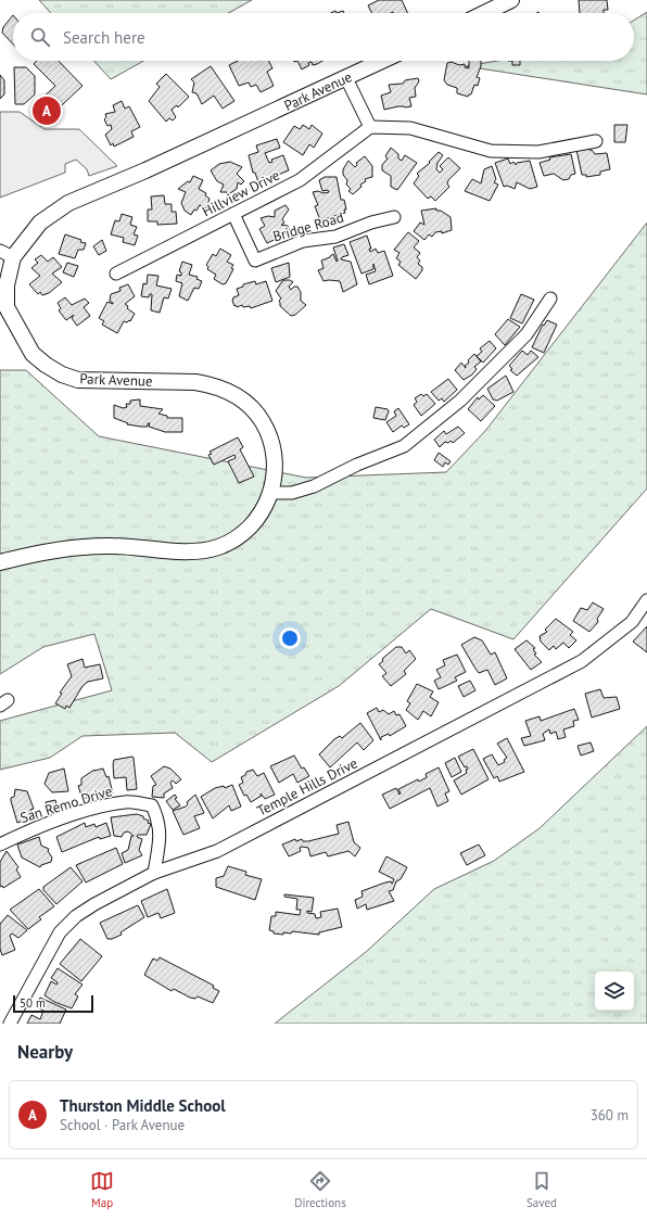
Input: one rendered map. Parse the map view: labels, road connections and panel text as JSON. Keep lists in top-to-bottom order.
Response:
{
  "streets": {
    "main road": ["Park Avenue"],
    "street": [
      "Hillview Drive",
      "Bridge Road",
      "Temple Hills Drive",
      "San Remo Drive"
    ]
  },
  "crossings": [
    ["Hillview Drive", "Bridge Road"],
    ["Temple Hills Drive", "San Remo Drive"]
  ],
  "scale_bar": "50 m",
  "page": {
    "search": "Search here",
    "pins": "A",
    "scale": "50 m",
    "heading": "Nearby",
    "list": [
      {
        "mark": "A",
        "name": "Thurston Middle School",
        "note": "School · Park Avenue",
        "value": "360 m"
      }
    ],
    "nav": ["Map", "Directions", "Saved"]
  }
}
